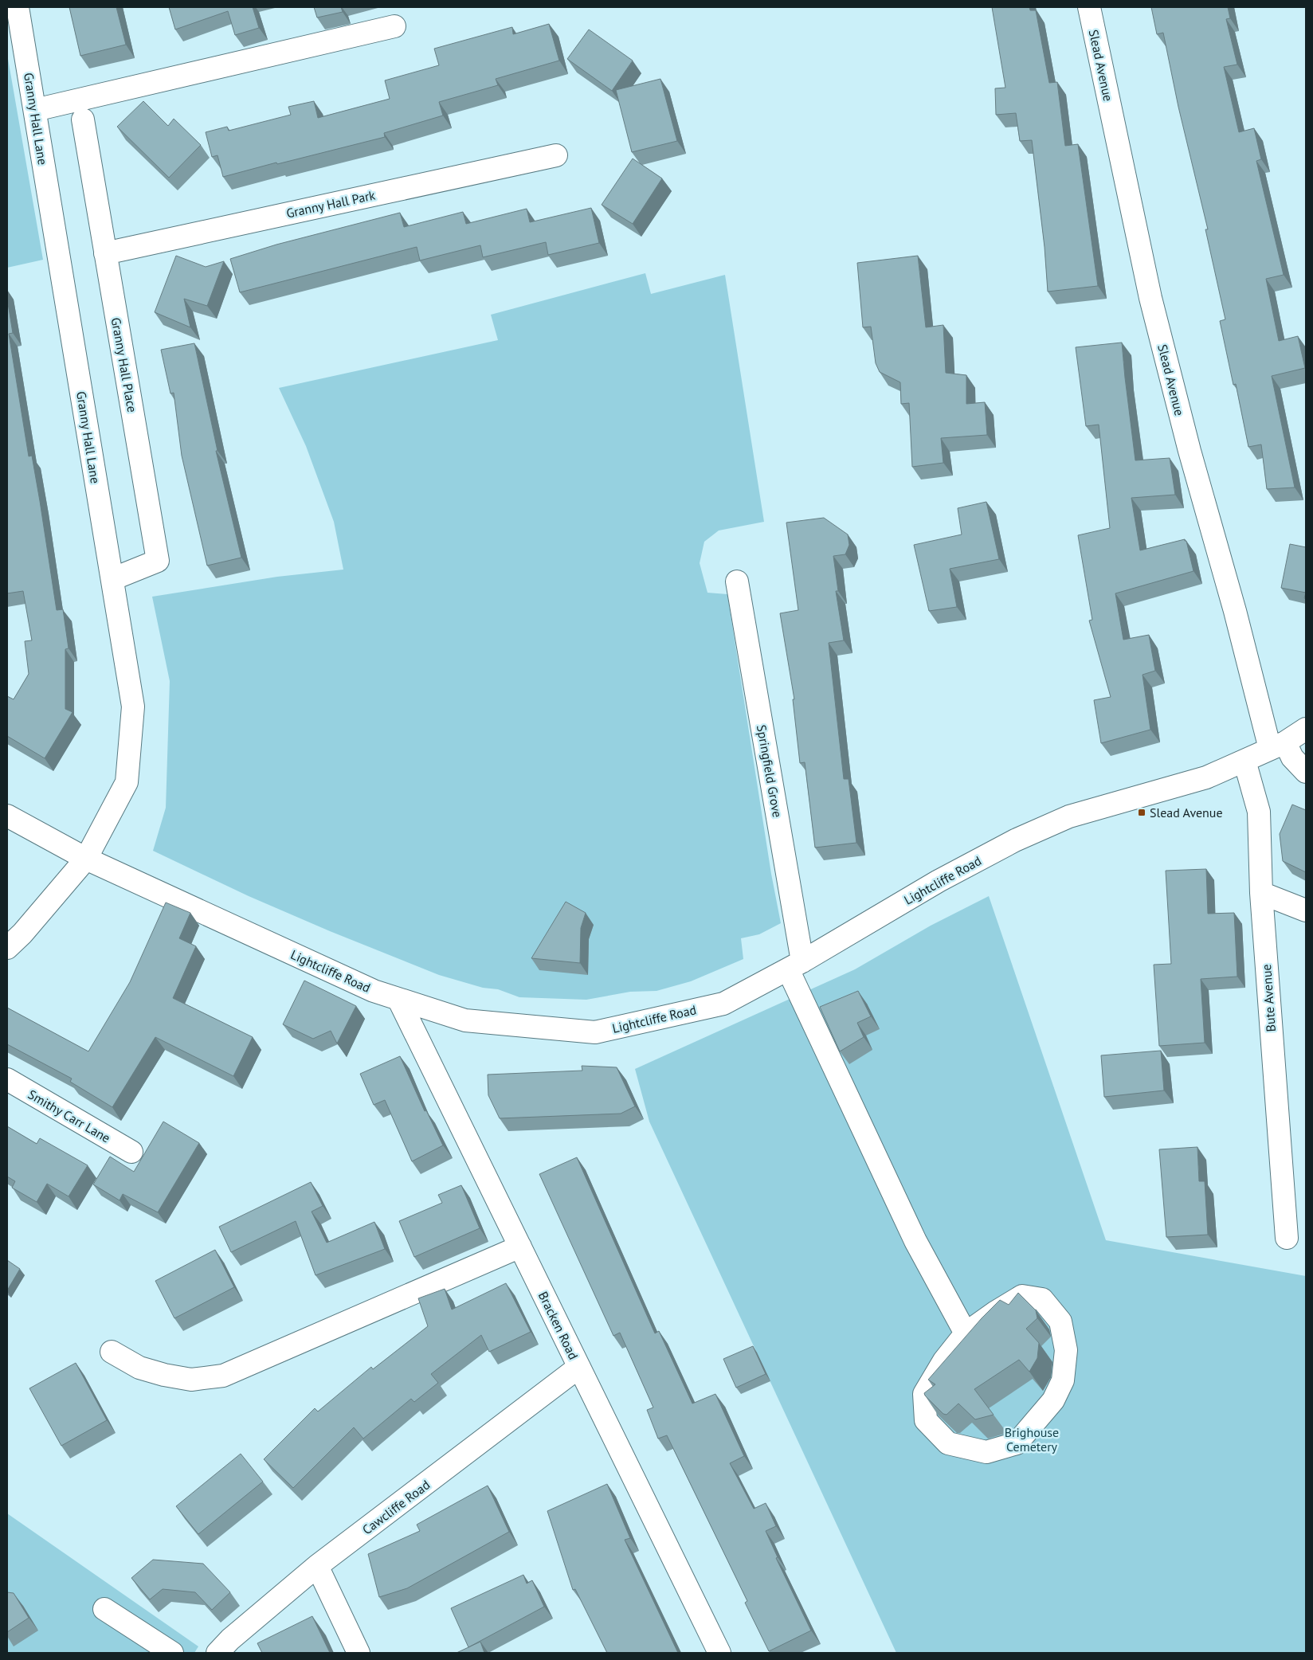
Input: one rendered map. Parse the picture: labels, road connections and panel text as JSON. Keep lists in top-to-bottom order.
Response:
{
  "streets": {
    "street": [
      "Slead Avenue",
      "Granny Hall Lane",
      "Granny Hall Park",
      "Granny Hall Place",
      "Springfield Grove",
      "Lightcliffe Road",
      "Bute Avenue",
      "Smithy Carr Lane",
      "Bracken Road",
      "Cawcliffe Road"
    ]
  },
  "crossings": [
    ["Slead Avenue", "Lightcliffe Road"],
    ["Granny Hall Lane", "Granny Hall Place"],
    ["Granny Hall Lane", "Lightcliffe Road"],
    ["Granny Hall Park", "Granny Hall Place"],
    ["Springfield Grove", "Lightcliffe Road"],
    ["Lightcliffe Road", "Bute Avenue"],
    ["Lightcliffe Road", "Bracken Road"],
    ["Bracken Road", "Cawcliffe Road"]
  ],
  "parks": ["Brighouse Cemetery"],
  "places": {
    "transit": ["Slead Avenue"]
  }
}
